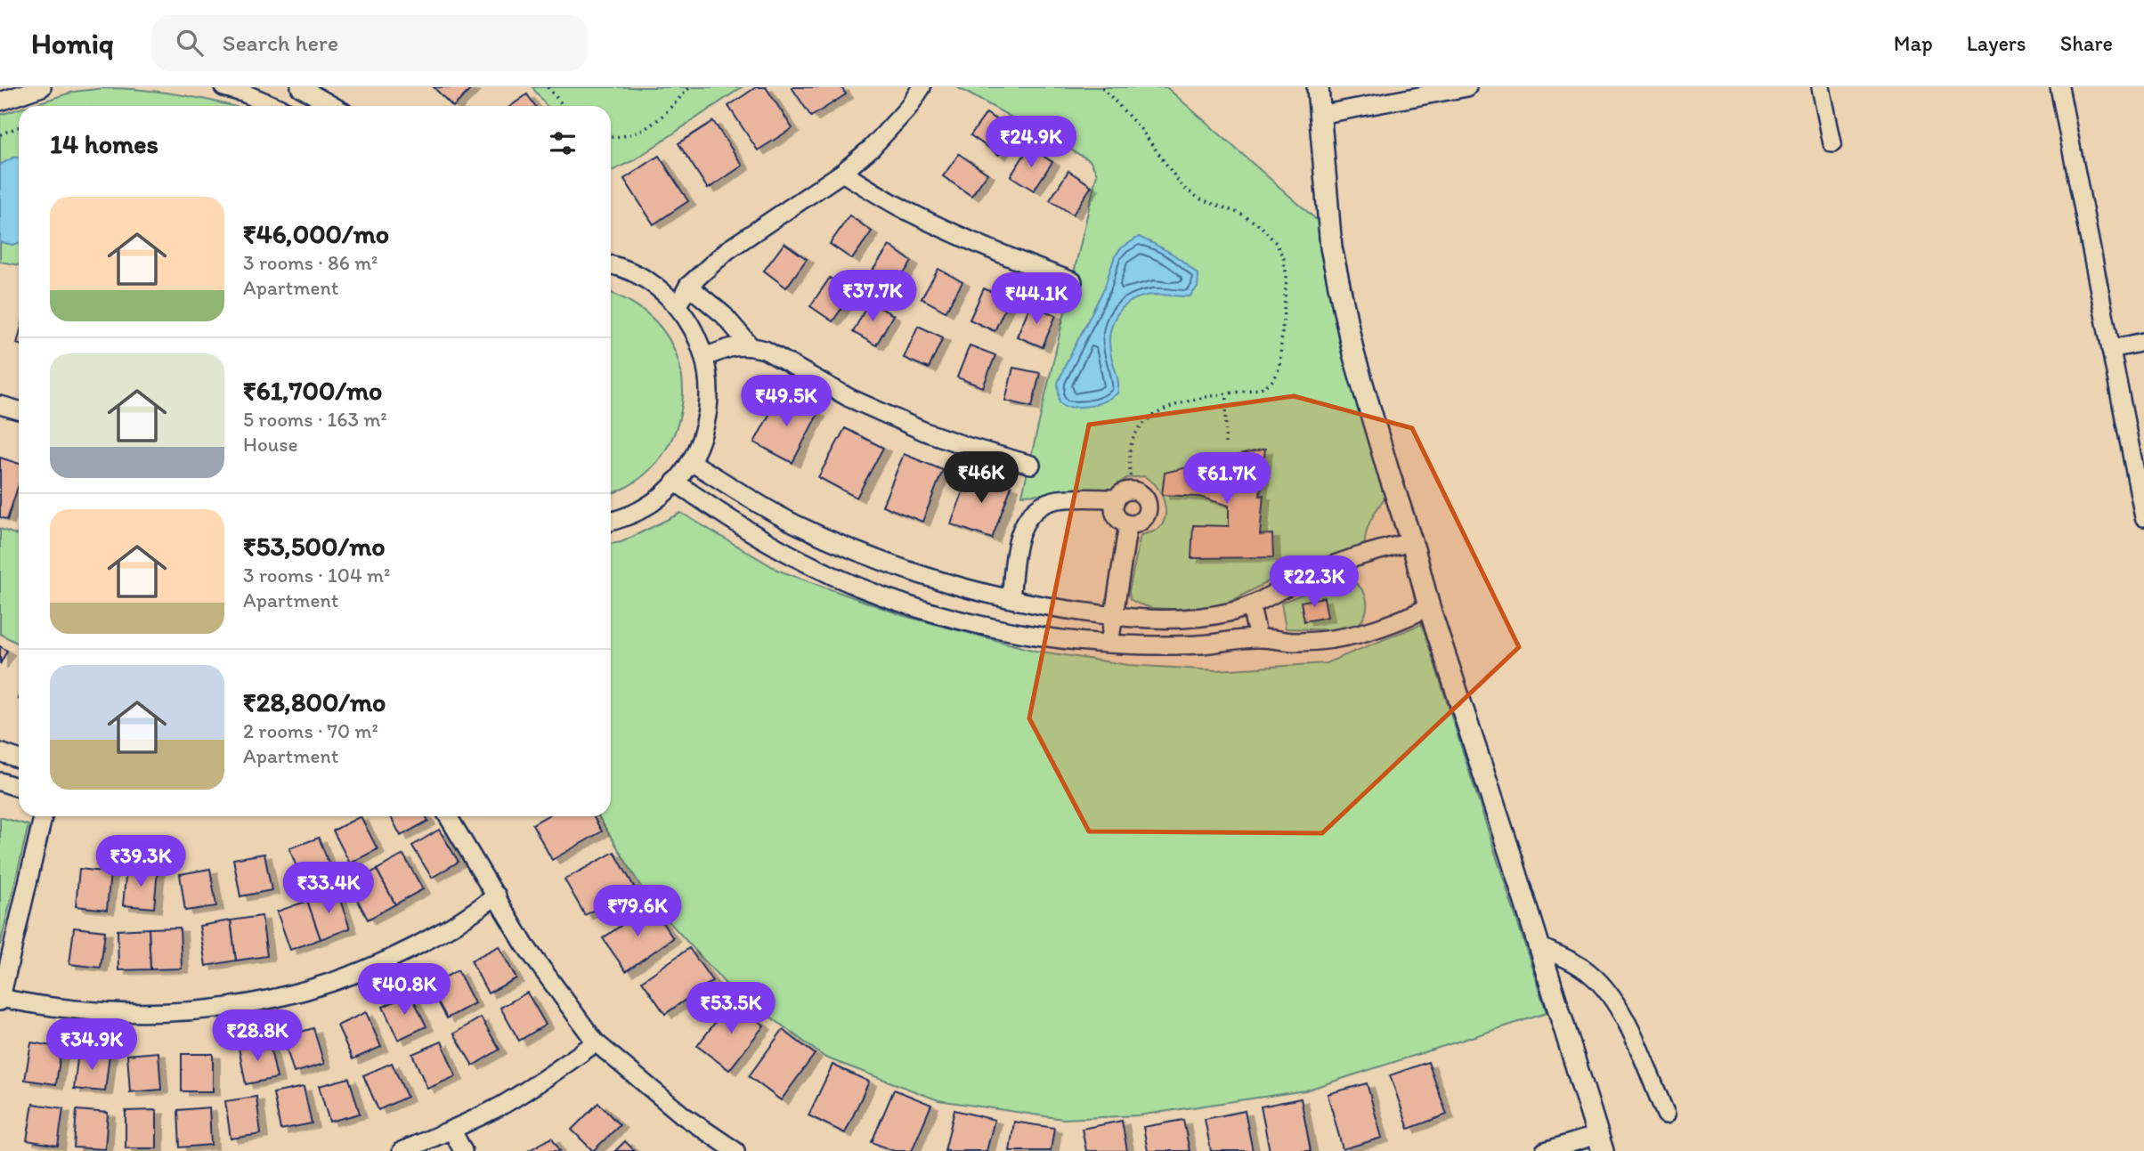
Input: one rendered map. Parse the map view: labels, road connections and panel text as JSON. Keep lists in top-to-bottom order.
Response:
{
  "page": {
    "header": "Homiq",
    "search": "Search here",
    "nav": ["Map", "Layers", "Share"],
    "heading": "14 homes",
    "price": [
      "₹24.9K",
      "₹37.7K",
      "₹44.1K",
      "₹49.5K",
      "₹46K",
      "₹61.7K",
      "₹22.3K",
      "₹39.3K",
      "₹33.4K",
      "₹79.6K",
      "₹40.8K",
      "₹53.5K",
      "₹28.8K",
      "₹34.9K"
    ],
    "list": [
      {
        "name": "₹46,000/mo",
        "note": "3 rooms · 86 m² · Apartment"
      },
      {
        "name": "₹61,700/mo",
        "note": "5 rooms · 163 m² · House"
      },
      {
        "name": "₹53,500/mo",
        "note": "3 rooms · 104 m² · Apartment"
      },
      {
        "name": "₹28,800/mo",
        "note": "2 rooms · 70 m² · Apartment"
      }
    ]
  }
}
